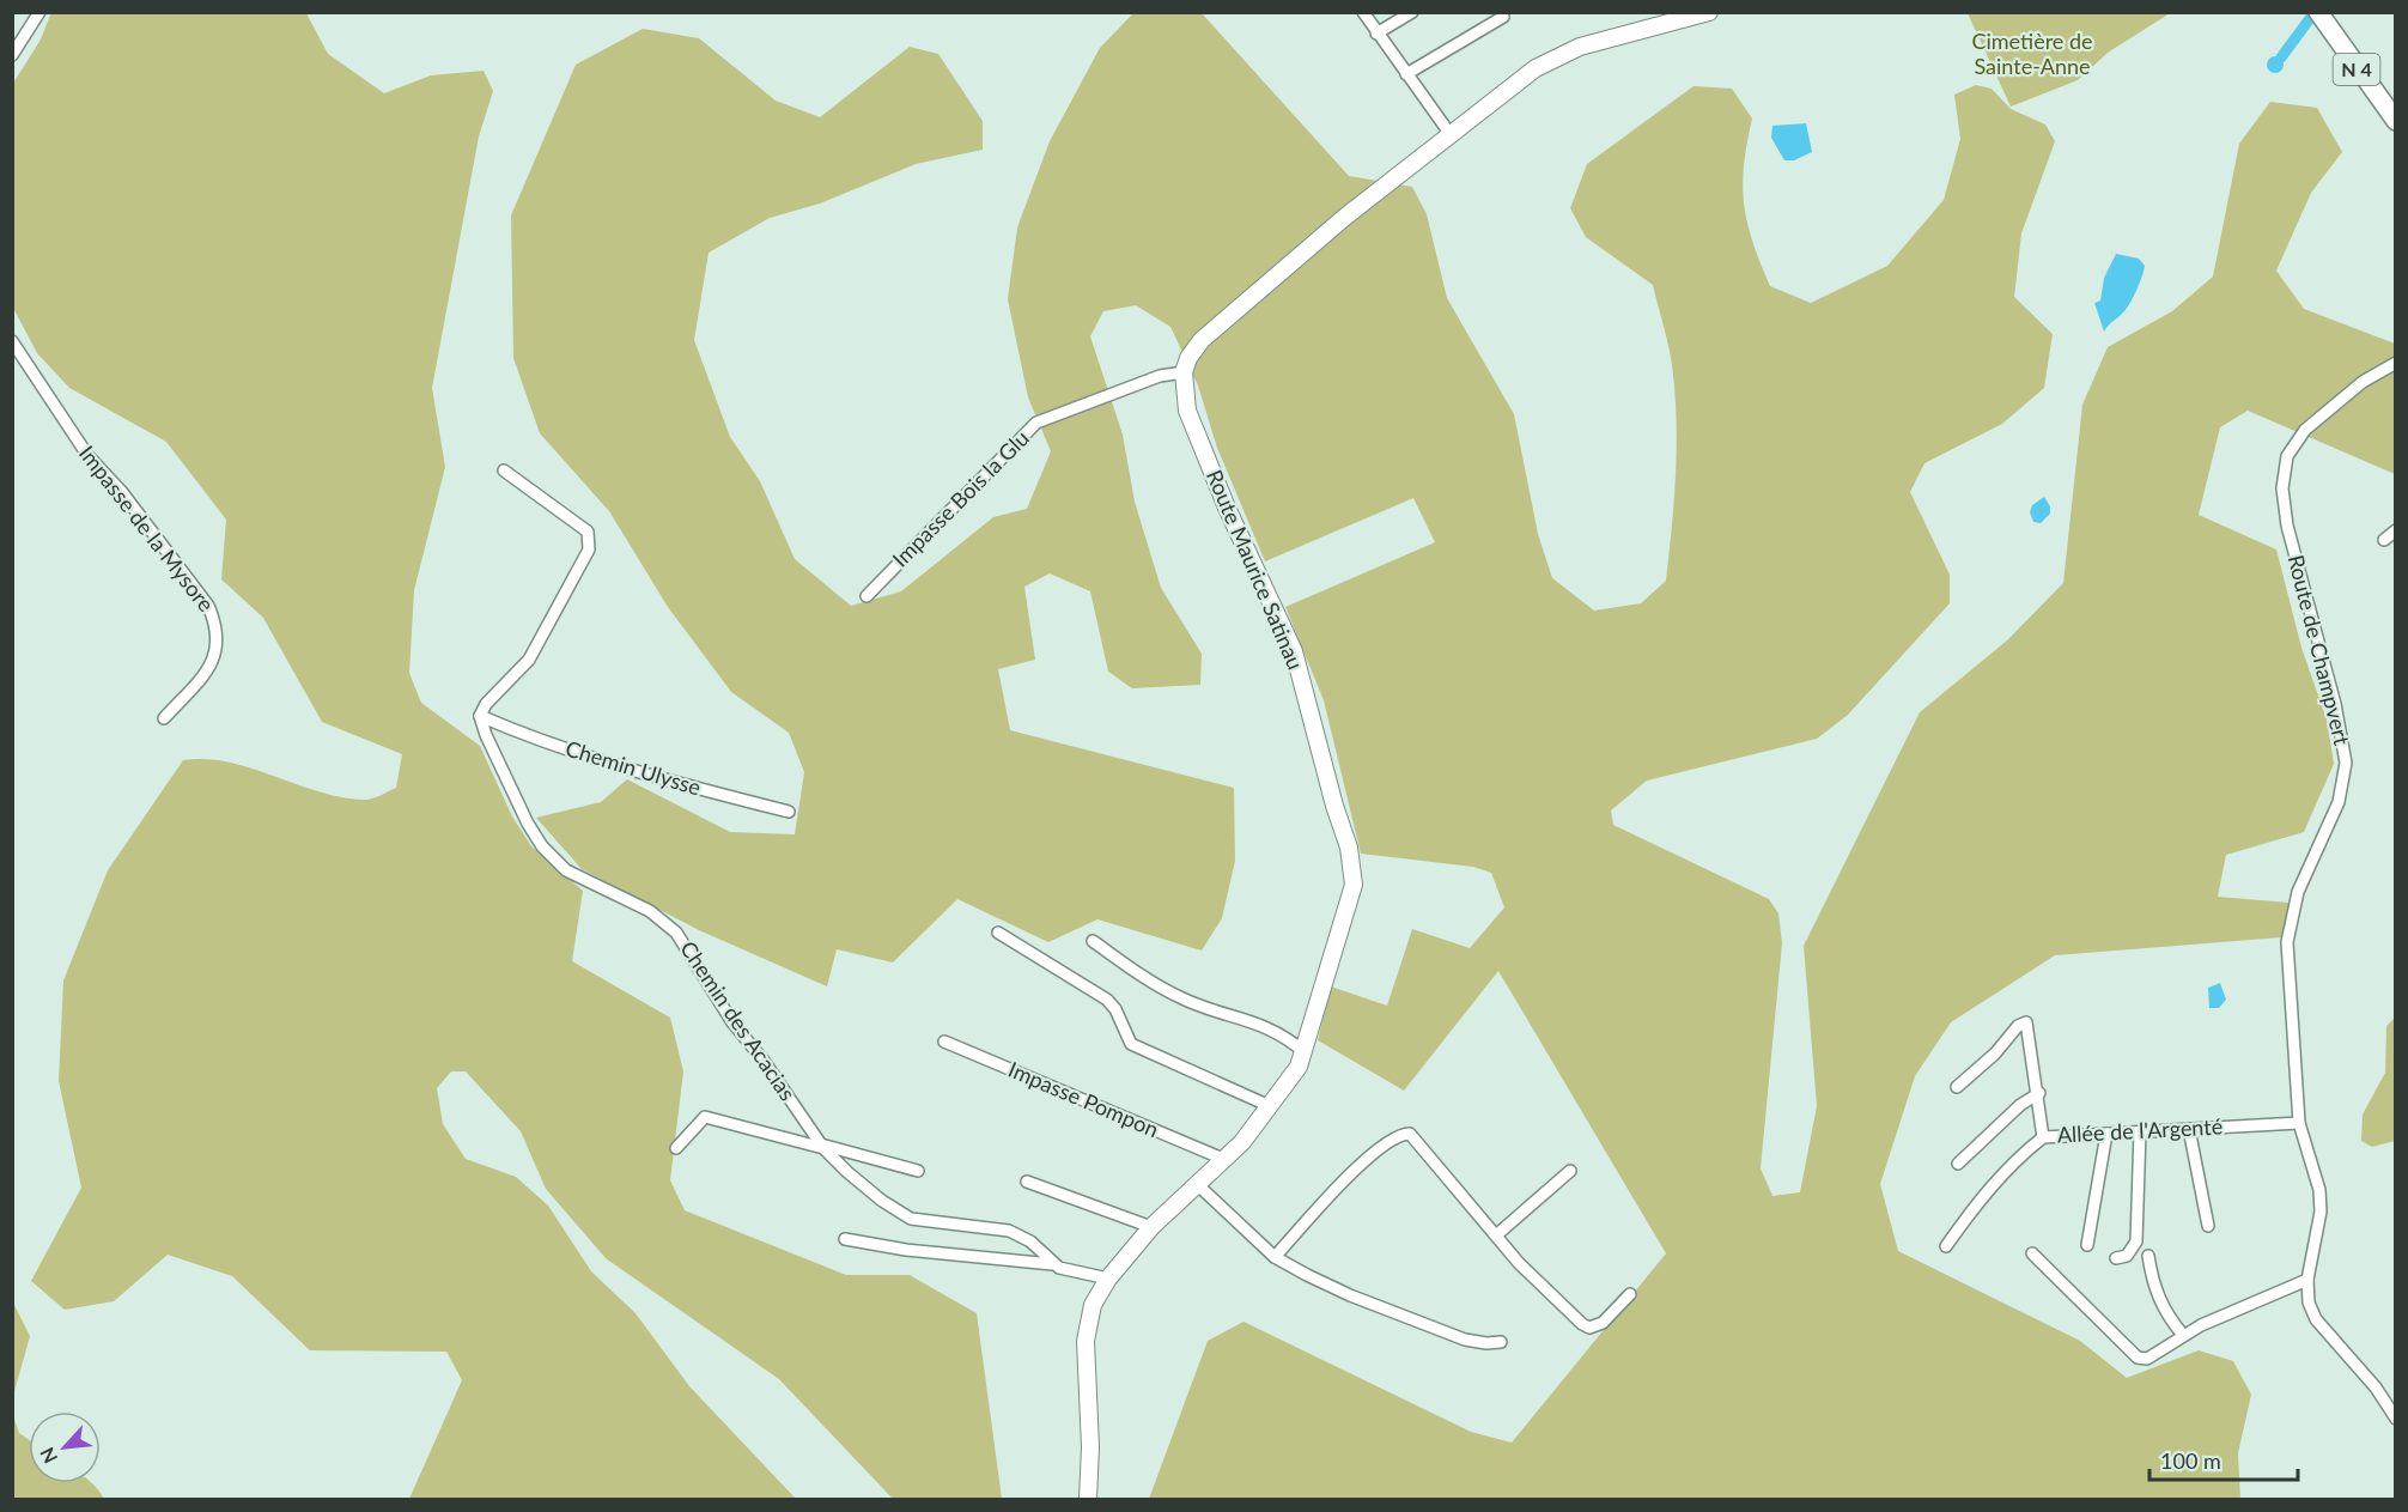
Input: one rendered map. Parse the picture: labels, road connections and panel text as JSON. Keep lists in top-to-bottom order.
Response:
{
  "streets": {
    "main road": ["N 4", "Route Maurice Satinau"],
    "street": [
      "Impasse Bois la Glu",
      "Impasse de la Mysore",
      "Route de Champvert",
      "Chemin Ulysse",
      "Chemin des Acacias",
      "Impasse Pompon",
      "Allée de l'Argenté"
    ]
  },
  "crossings": [
    ["Impasse Bois la Glu", "Route Maurice Satinau"],
    ["Route Maurice Satinau", "Chemin des Acacias"],
    ["Route Maurice Satinau", "Impasse Pompon"],
    ["Route de Champvert", "Allée de l'Argenté"],
    ["Chemin Ulysse", "Chemin des Acacias"]
  ],
  "parks": ["Cimetière de Sainte-Anne"],
  "scale_bar": "100 m",
  "north": "bottom left"
}
